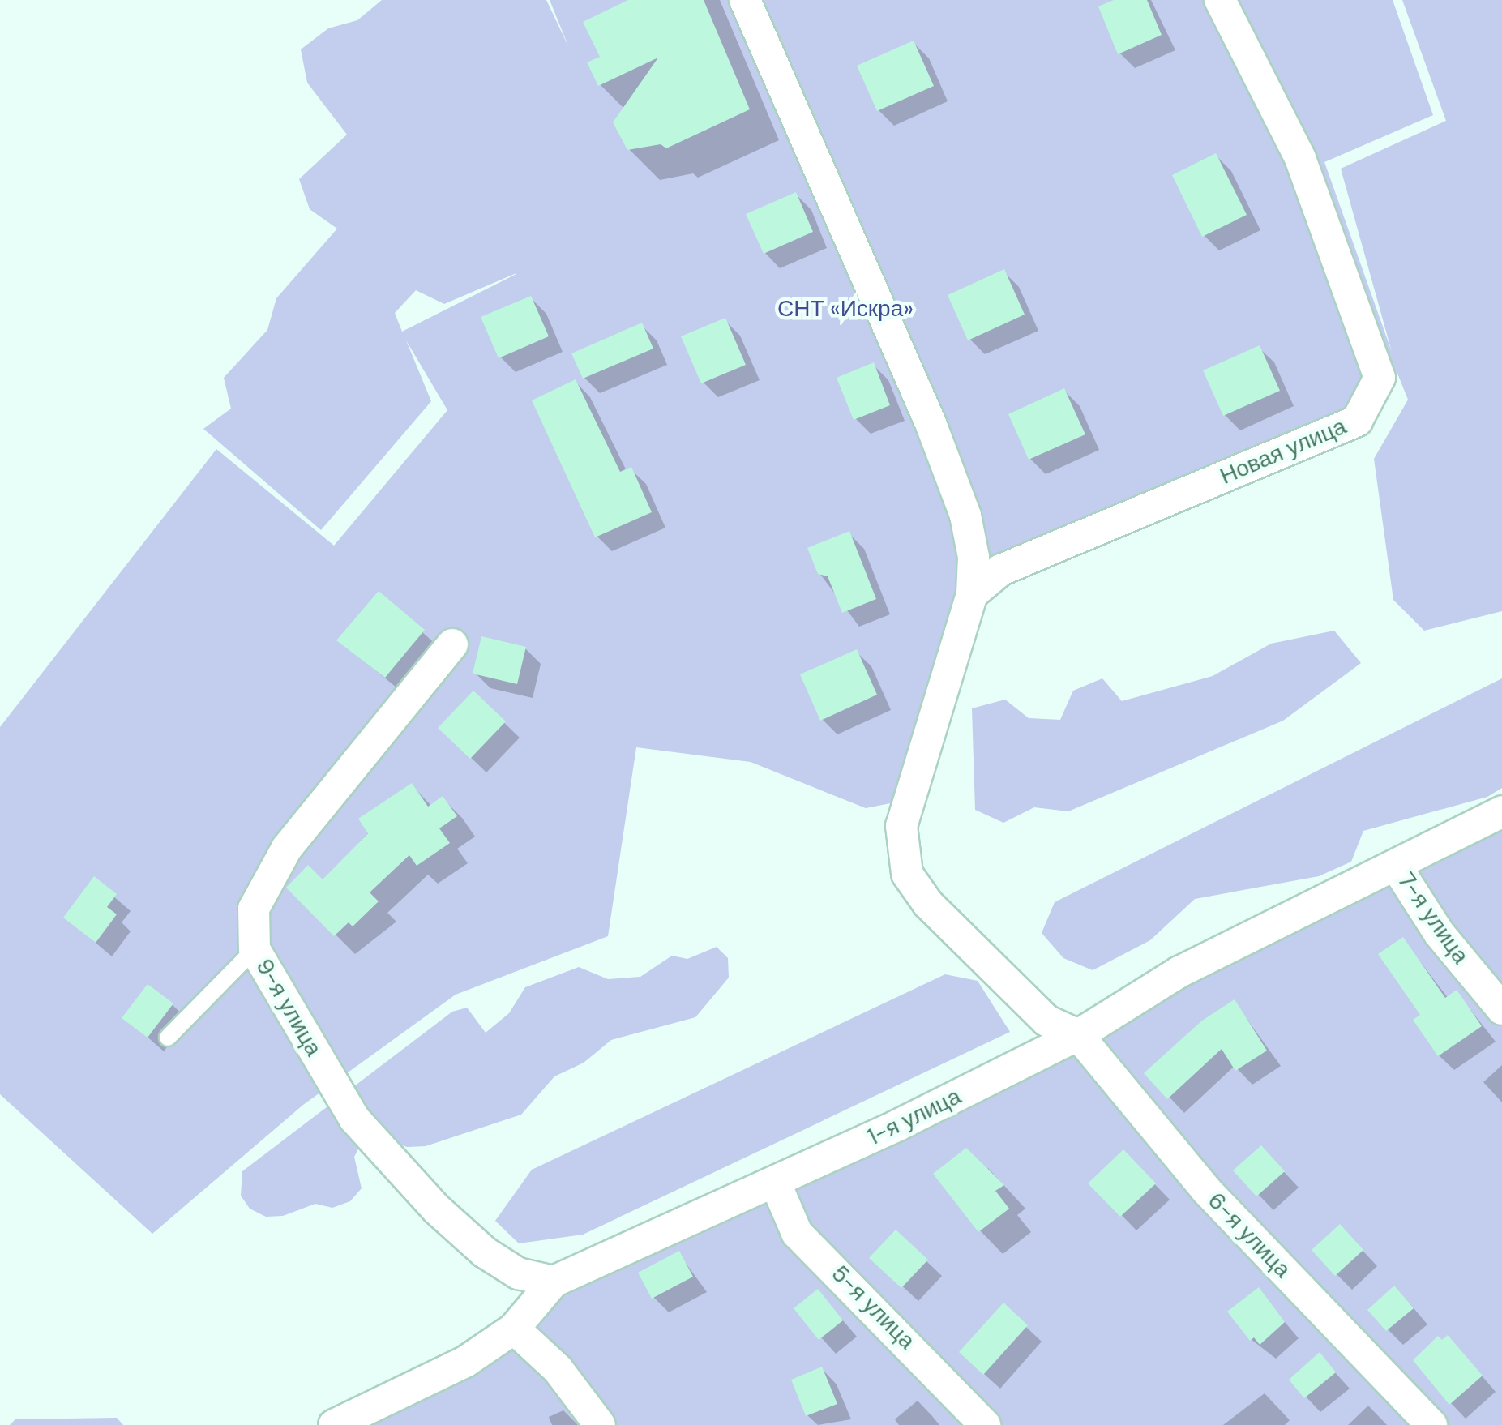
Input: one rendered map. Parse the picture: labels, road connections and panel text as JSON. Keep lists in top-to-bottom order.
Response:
{
  "streets": {
    "street": [
      "Новая улица",
      "7-я улица",
      "9-я улица",
      "1-я улица",
      "6-я улица",
      "5-я улица"
    ]
  },
  "crossings": [
    ["7-я улица", "1-я улица"],
    ["9-я улица", "1-я улица"],
    ["1-я улица", "6-я улица"],
    ["1-я улица", "5-я улица"]
  ],
  "parks": ["СНТ «Искра»"]
}
